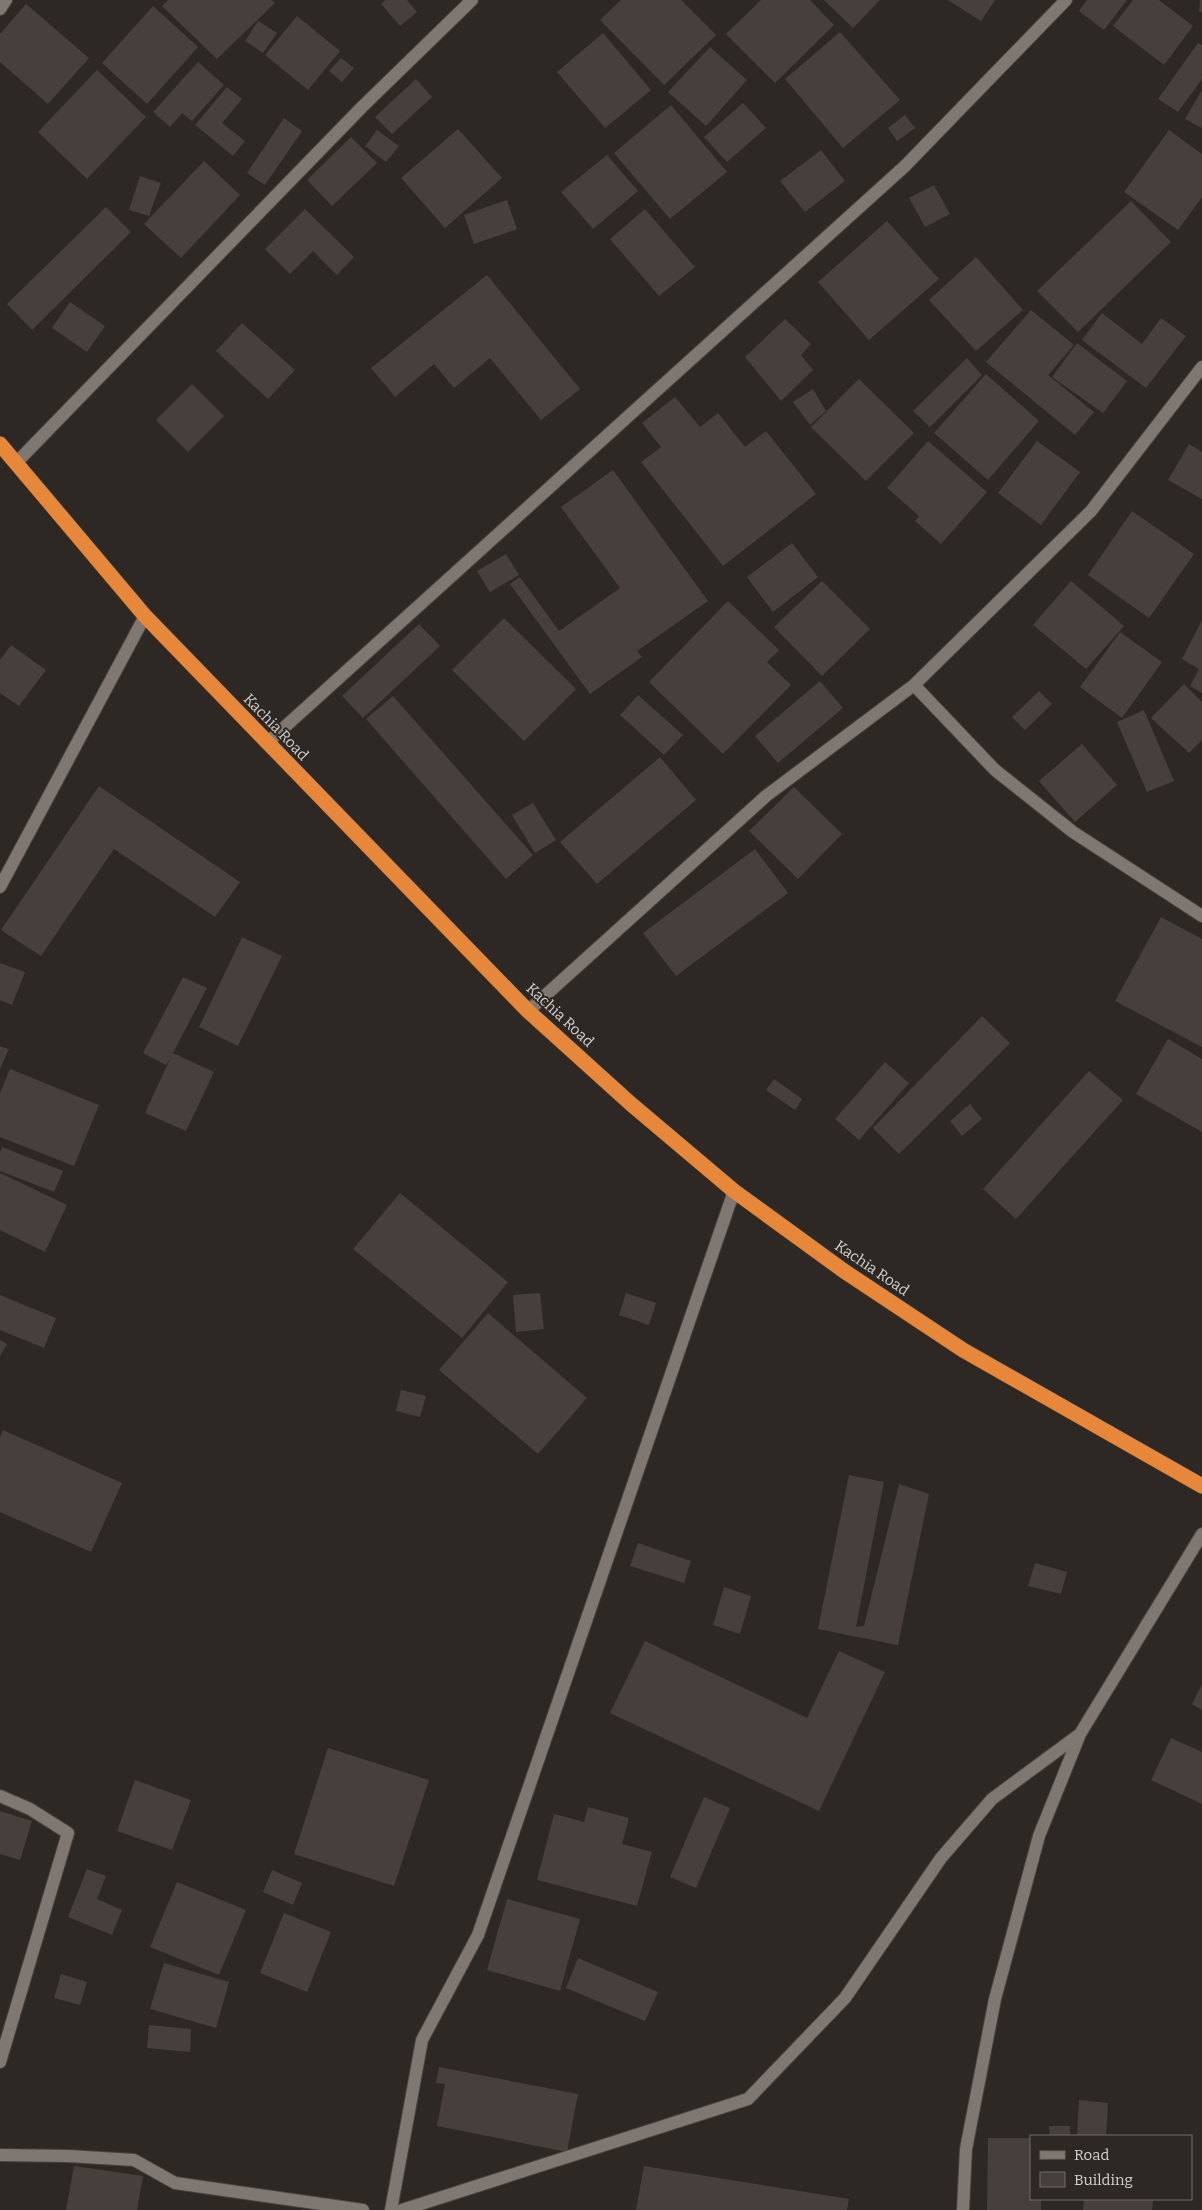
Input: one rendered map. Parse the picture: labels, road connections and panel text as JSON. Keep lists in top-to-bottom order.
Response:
{
  "streets": {
    "highway": ["Kachia Road"]
  },
  "legend": ["Road", "Building"]
}
